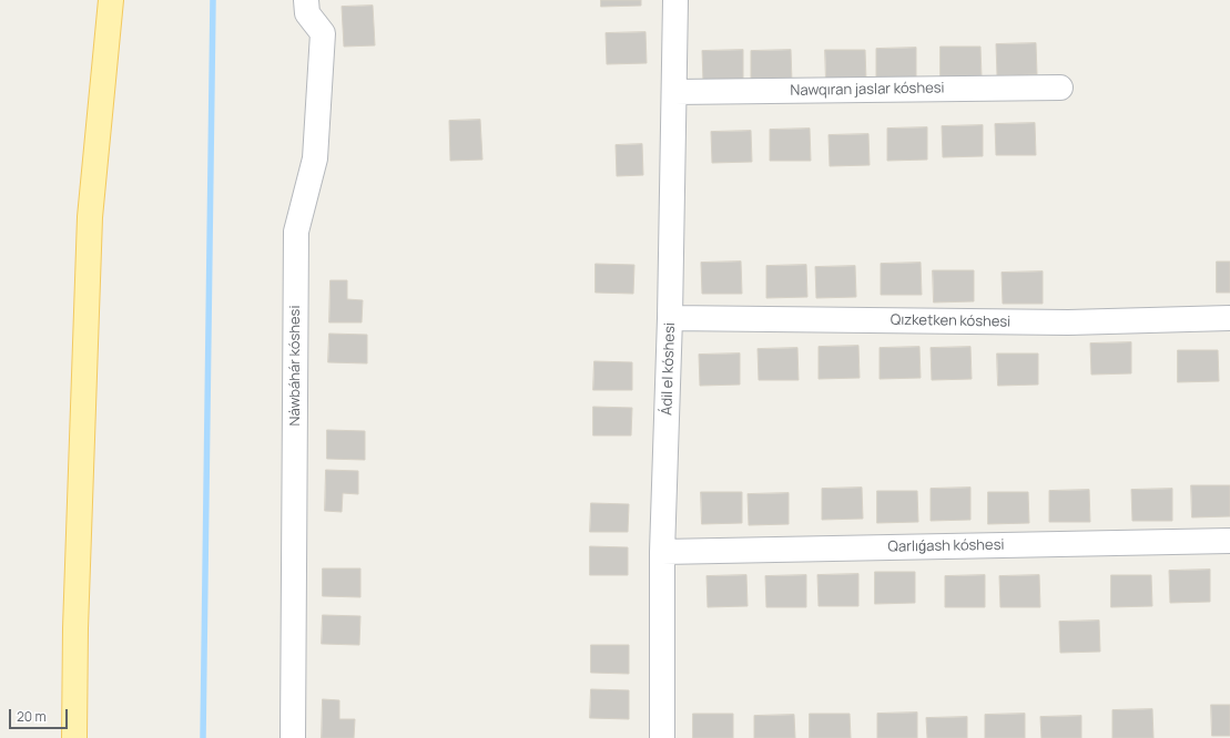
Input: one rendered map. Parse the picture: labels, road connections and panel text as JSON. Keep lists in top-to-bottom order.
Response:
{
  "streets": {
    "street": [
      "Nawqıran jaslar kóshesi",
      "Qızketken kóshesi",
      "Náwbáhár kóshesi",
      "Ádil el kóshesi",
      "Qarlıǵash kóshesi"
    ]
  },
  "crossings": [
    ["Nawqıran jaslar kóshesi", "Ádil el kóshesi"],
    ["Qızketken kóshesi", "Ádil el kóshesi"],
    ["Ádil el kóshesi", "Qarlıǵash kóshesi"]
  ],
  "scale_bar": "20 m"
}
